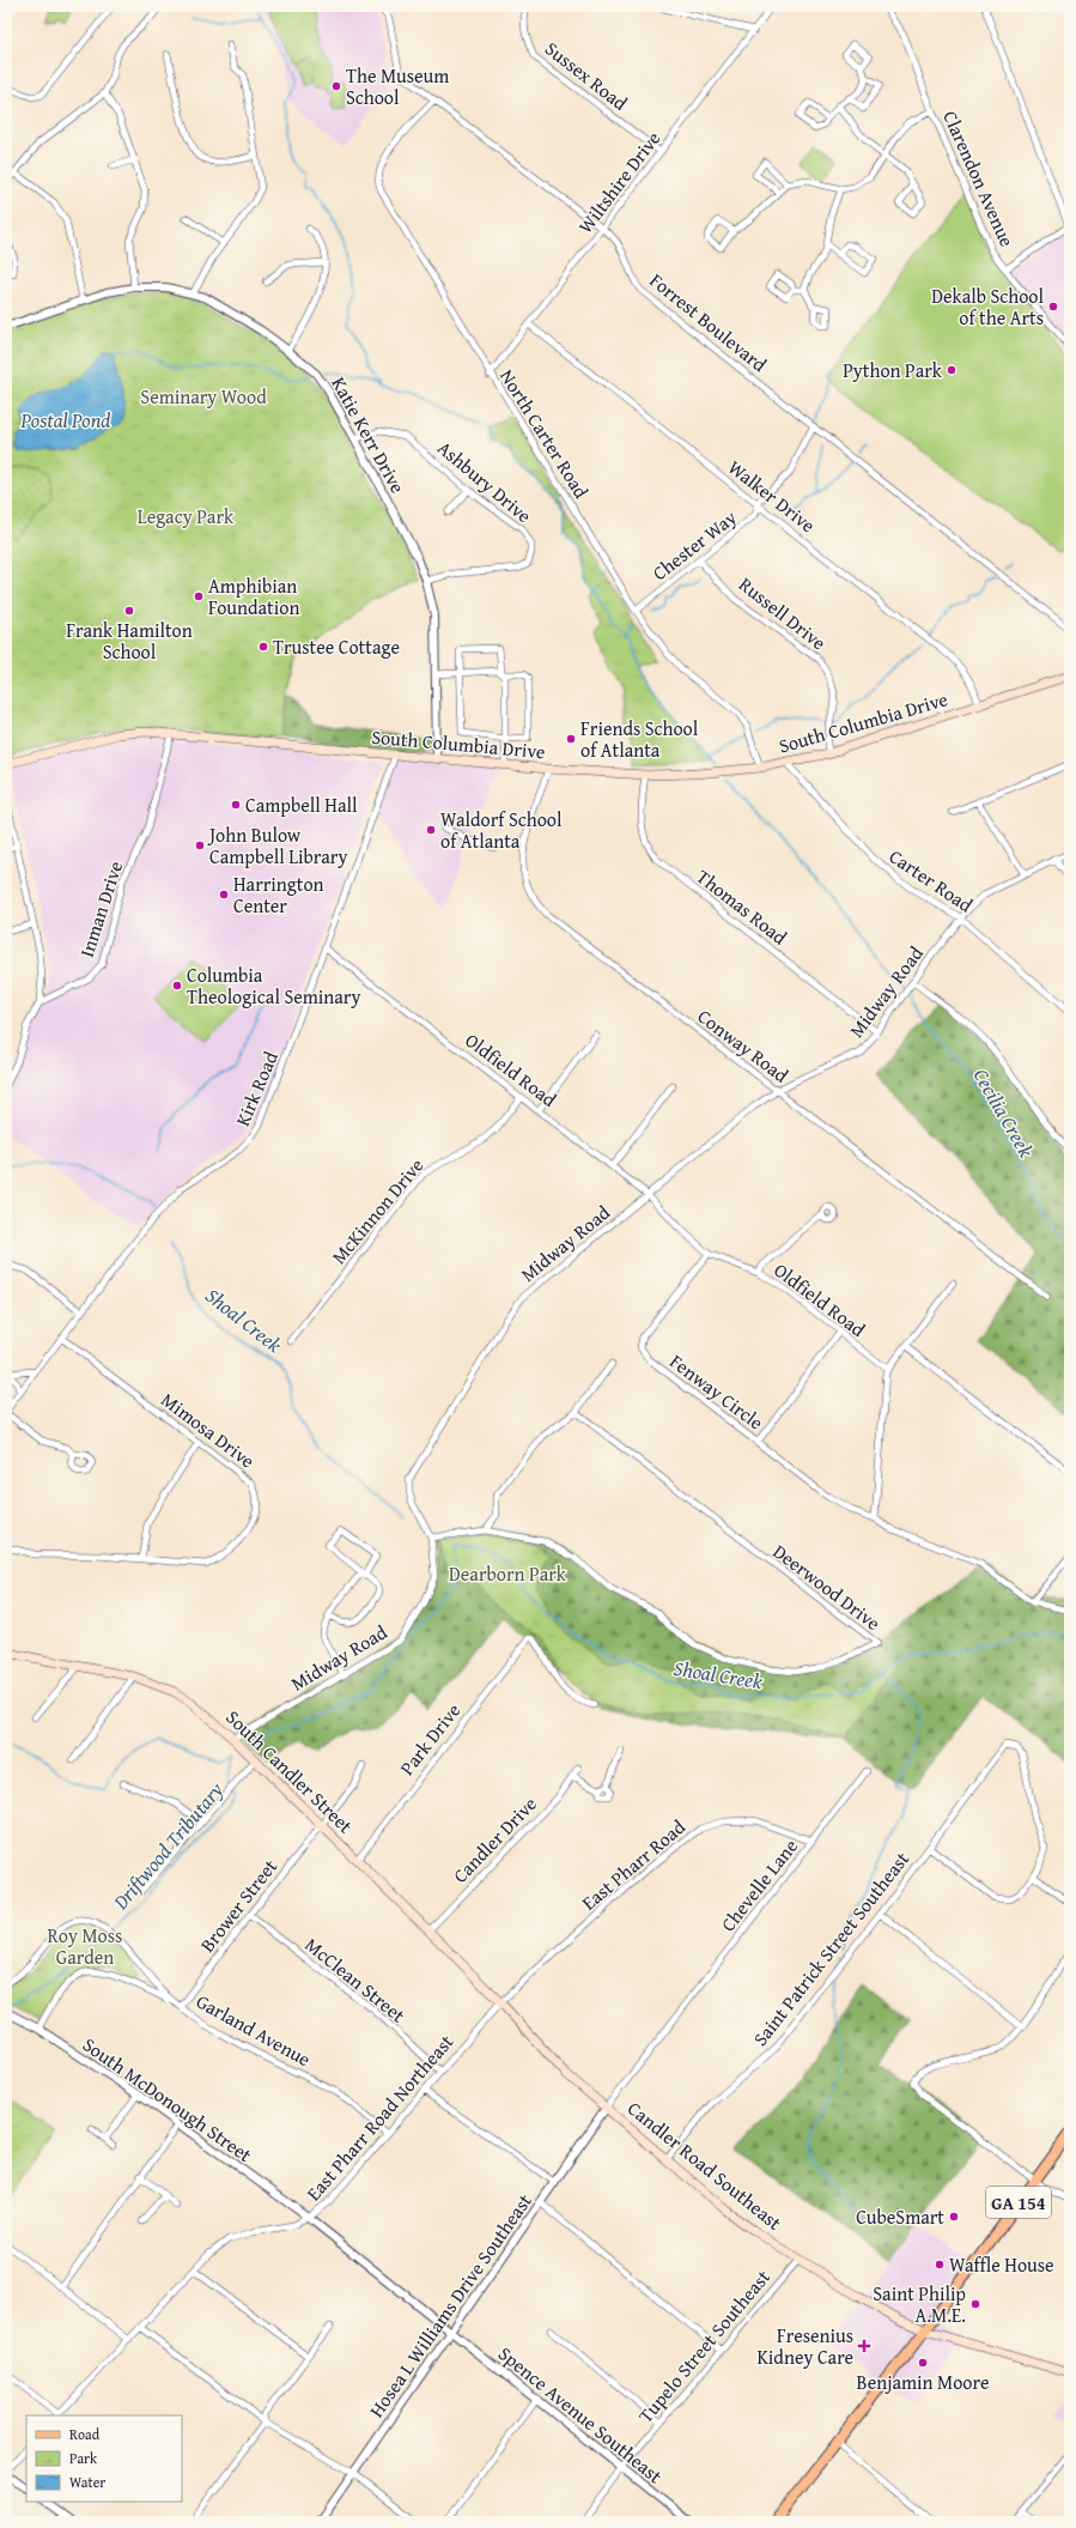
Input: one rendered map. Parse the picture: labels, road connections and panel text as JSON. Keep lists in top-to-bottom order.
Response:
{
  "streets": {
    "main road": [
      "South Columbia Drive",
      "South Candler Street",
      "Candler Road Southeast",
      "GA 154"
    ],
    "street": [
      "Sussex Road",
      "Clarendon Avenue",
      "Wiltshire Drive",
      "Forrest Boulevard",
      "North Carter Road",
      "Katie Kerr Drive",
      "Ashbury Drive",
      "Walker Drive",
      "Chester Way",
      "Russell Drive",
      "Carter Road",
      "Thomas Road",
      "Inman Drive",
      "Midway Road",
      "Conway Road",
      "Oldfield Road",
      "Kirk Road",
      "McKinnon Drive",
      "Fenway Circle",
      "Mimosa Drive",
      "Deerwood Drive",
      "Park Drive",
      "Candler Drive",
      "East Pharr Road",
      "Chevelle Lane",
      "Brower Street",
      "Saint Patrick Street Southeast",
      "McClean Street",
      "Garland Avenue",
      "South McDonough Street",
      "East Pharr Road Northeast",
      "Hosea L Williams Drive Southeast",
      "Tupelo Street Southeast",
      "Spence Avenue Southeast"
    ]
  },
  "crossings": [
    ["Sussex Road", "Wiltshire Drive"],
    ["Wiltshire Drive", "Forrest Boulevard"],
    ["Wiltshire Drive", "North Carter Road"],
    ["Wiltshire Drive", "Walker Drive"],
    ["Forrest Boulevard", "North Carter Road"],
    ["Forrest Boulevard", "Chester Way"],
    ["North Carter Road", "Chester Way"],
    ["North Carter Road", "South Columbia Drive"],
    ["Katie Kerr Drive", "Ashbury Drive"],
    ["Katie Kerr Drive", "South Columbia Drive"],
    ["Walker Drive", "Chester Way"],
    ["Walker Drive", "South Columbia Drive"],
    ["Chester Way", "Russell Drive"],
    ["Russell Drive", "South Columbia Drive"],
    ["South Columbia Drive", "Carter Road"],
    ["South Columbia Drive", "Thomas Road"],
    ["South Columbia Drive", "Inman Drive"],
    ["South Columbia Drive", "Conway Road"],
    ["South Columbia Drive", "Kirk Road"],
    ["Carter Road", "Midway Road"],
    ["Thomas Road", "Midway Road"],
    ["Midway Road", "Conway Road"],
    ["Midway Road", "Oldfield Road"],
    ["Midway Road", "Deerwood Drive"],
    ["Midway Road", "South Candler Street"],
    ["Oldfield Road", "Kirk Road"],
    ["Oldfield Road", "McKinnon Drive"],
    ["Oldfield Road", "Fenway Circle"],
    ["Kirk Road", "Mimosa Drive"],
    ["Park Drive", "South Candler Street"],
    ["South Candler Street", "Candler Drive"],
    ["South Candler Street", "East Pharr Road"],
    ["South Candler Street", "Brower Street"],
    ["South Candler Street", "East Pharr Road Northeast"],
    ["South Candler Street", "Candler Road Southeast"],
    ["East Pharr Road", "Chevelle Lane"],
    ["East Pharr Road", "East Pharr Road Northeast"],
    ["East Pharr Road", "Candler Road Southeast"],
    ["Chevelle Lane", "Candler Road Southeast"],
    ["Chevelle Lane", "Hosea L Williams Drive Southeast"],
    ["Brower Street", "McClean Street"],
    ["Brower Street", "Garland Avenue"],
    ["Saint Patrick Street Southeast", "Candler Road Southeast"],
    ["McClean Street", "East Pharr Road Northeast"],
    ["Garland Avenue", "East Pharr Road Northeast"],
    ["South McDonough Street", "East Pharr Road Northeast"],
    ["South McDonough Street", "Hosea L Williams Drive Southeast"],
    ["South McDonough Street", "Spence Avenue Southeast"],
    ["East Pharr Road Northeast", "Candler Road Southeast"],
    ["Candler Road Southeast", "GA 154"],
    ["Candler Road Southeast", "Hosea L Williams Drive Southeast"],
    ["Candler Road Southeast", "Tupelo Street Southeast"],
    ["Hosea L Williams Drive Southeast", "Spence Avenue Southeast"],
    ["Tupelo Street Southeast", "Spence Avenue Southeast"]
  ],
  "water": [
    "Postal Pond",
    "Cecilia Creek",
    "Shoal Creek",
    "Driftwood Tributary"
  ],
  "parks": [
    "Seminary Wood",
    "Legacy Park",
    "Dearborn Park",
    "Roy Moss Garden"
  ],
  "places": {
    "other": [
      "The Museum School",
      "Dekalb School of the Arts",
      "Python Park",
      "Amphibian Foundation",
      "Frank Hamilton School",
      "Trustee Cottage",
      "Friends School of Atlanta",
      "Campbell Hall",
      "Waldorf School of Atlanta",
      "John Bulow Campbell Library",
      "Harrington Center",
      "Columbia Theological Seminary",
      "CubeSmart",
      "Waffle House",
      "Saint Philip A.M.E.",
      "Benjamin Moore"
    ],
    "health": ["Fresenius Kidney Care"]
  },
  "legend": ["Road", "Park", "Water"]
}
